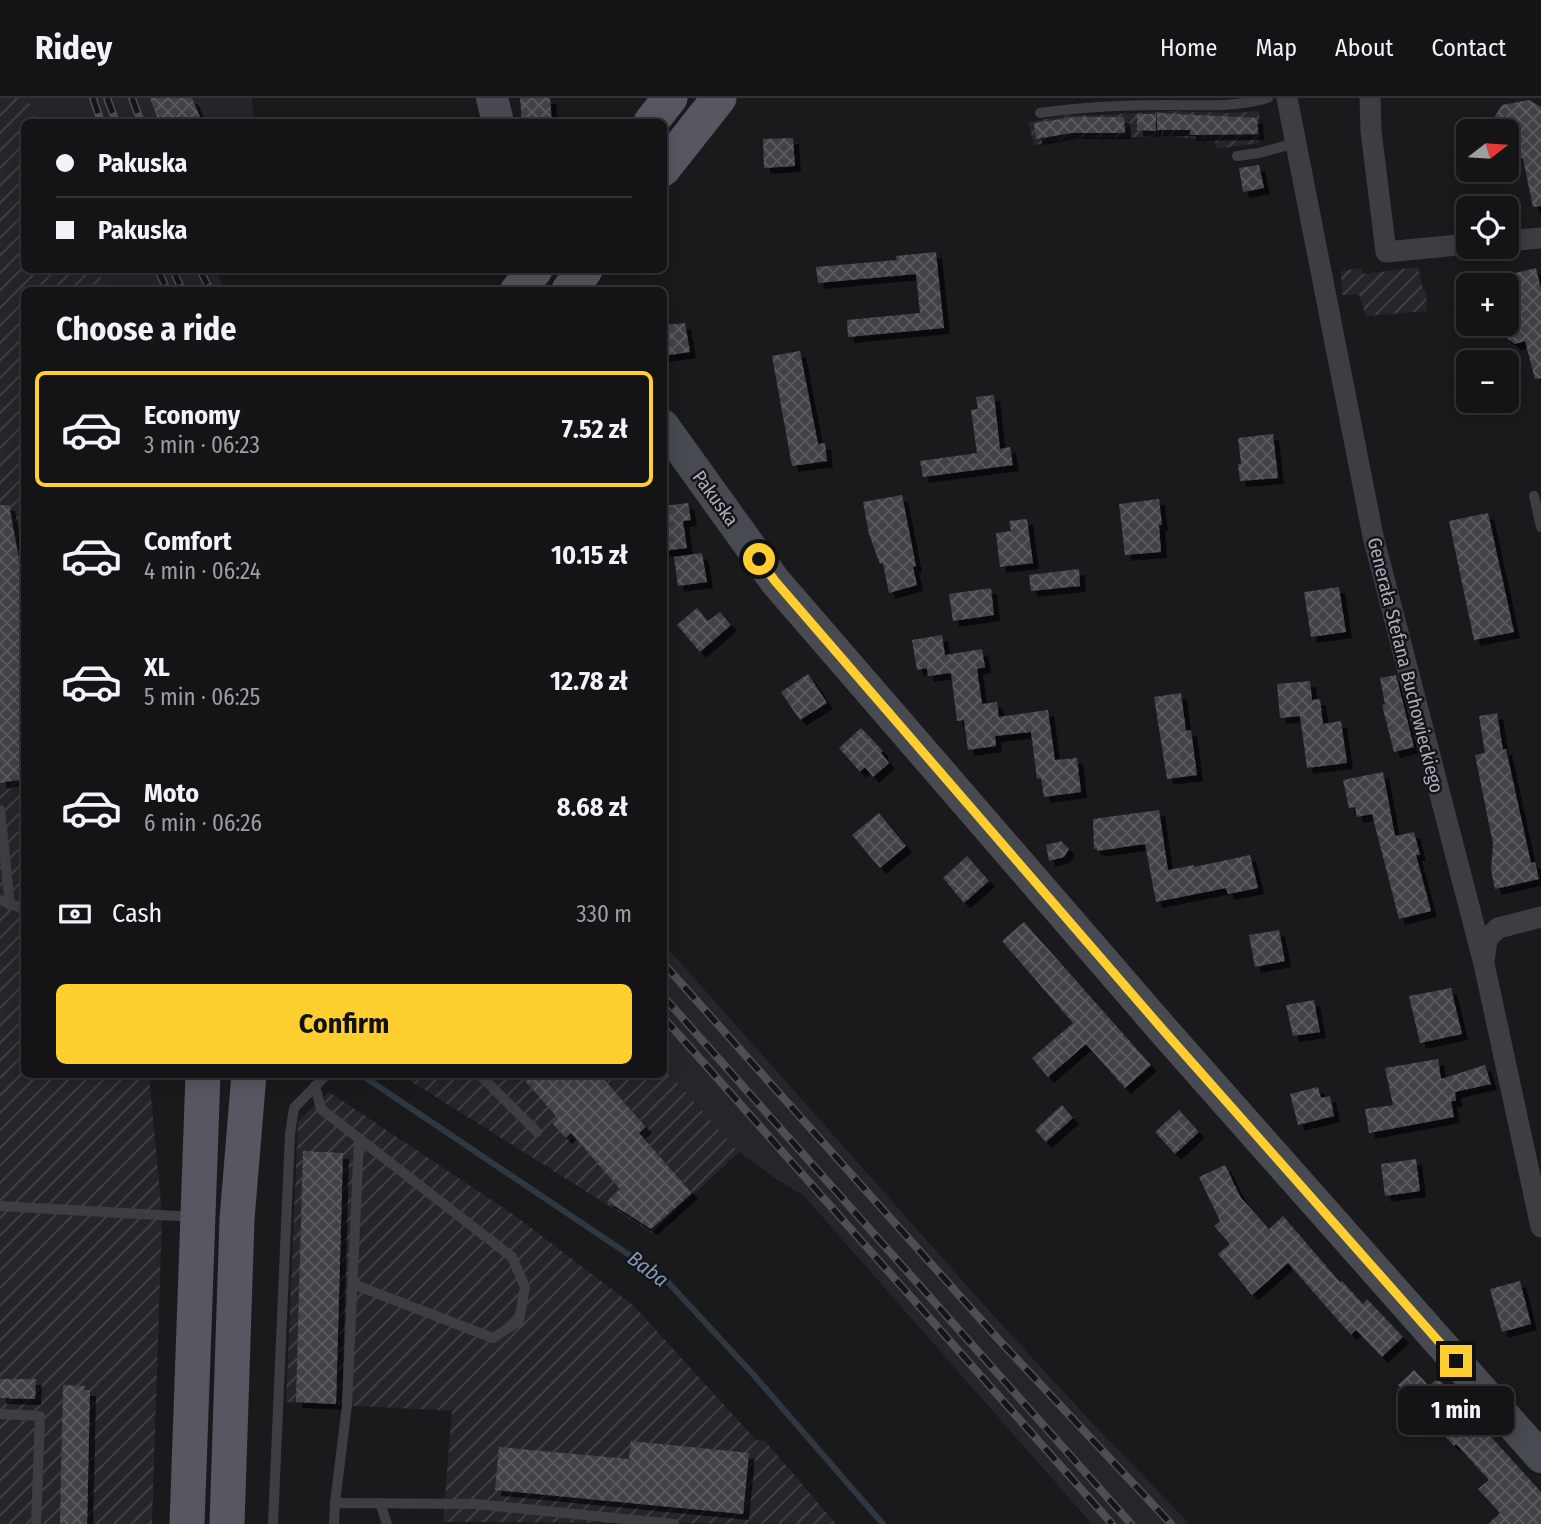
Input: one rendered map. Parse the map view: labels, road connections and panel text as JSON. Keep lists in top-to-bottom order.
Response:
{
  "streets": {
    "street": ["Pakuska", "Generała Stefana Buchowieckiego"]
  },
  "water": ["Baba"],
  "north": "right",
  "page": {
    "header": "Ridey",
    "nav": [
      "Home",
      "Map",
      "About",
      "Contact"
    ],
    "map_buttons": ["+", "−"],
    "banner": ["Pakuska", "Pakuska"],
    "heading": "Choose a ride",
    "list": [
      {
        "name": "Economy",
        "note": "3 min · 06:23",
        "value": "7.52 zł"
      },
      {
        "name": "Comfort",
        "note": "4 min · 06:24",
        "value": "10.15 zł"
      },
      {
        "name": "XL",
        "note": "5 min · 06:25",
        "value": "12.78 zł"
      },
      {
        "name": "Moto",
        "note": "6 min · 06:26",
        "value": "8.68 zł"
      }
    ],
    "pay": ["Cash", "330 m"],
    "buttons": "Confirm",
    "bubble": "1 min"
  }
}
